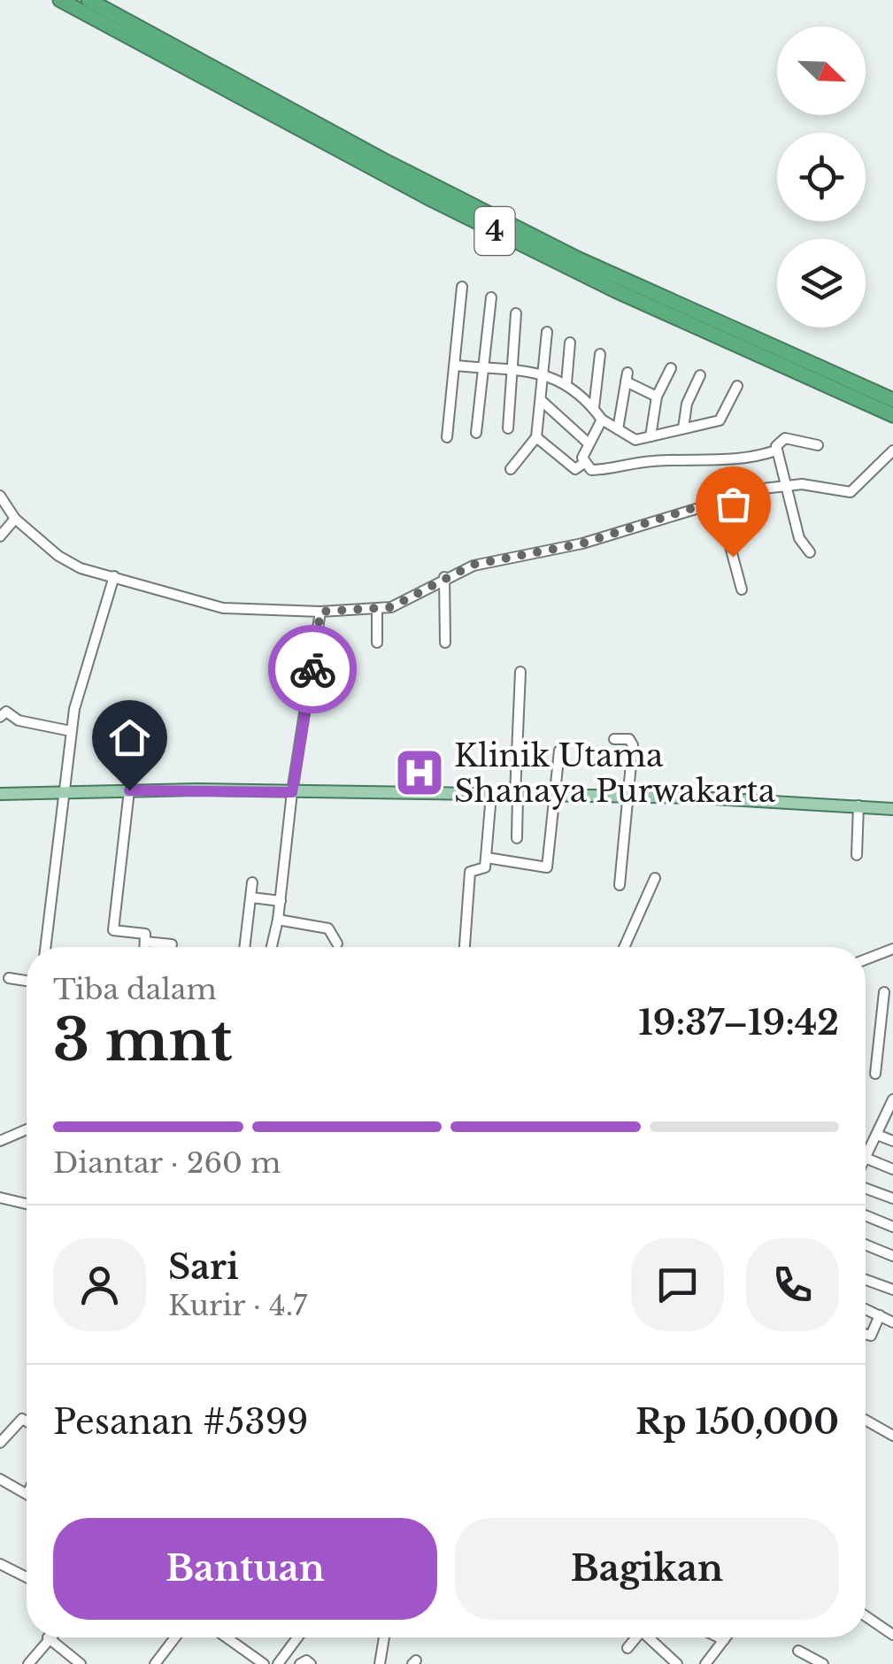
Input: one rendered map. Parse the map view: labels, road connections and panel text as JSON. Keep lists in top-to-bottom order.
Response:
{
  "streets": {
    "highway": ["4"]
  },
  "places": {
    "hospital": ["Klinik Utama Shanaya Purwakarta"]
  },
  "north": "bottom right",
  "page": {
    "heading": ["3 mnt", "Tiba dalam", "19:37–19:42"],
    "panel": [
      "Sari",
      "Kurir · 4.7",
      "Pesanan #5399",
      "Rp 150,000"
    ],
    "bar": "Diantar · 260 m",
    "buttons": ["Bantuan", "Bagikan"]
  }
}
